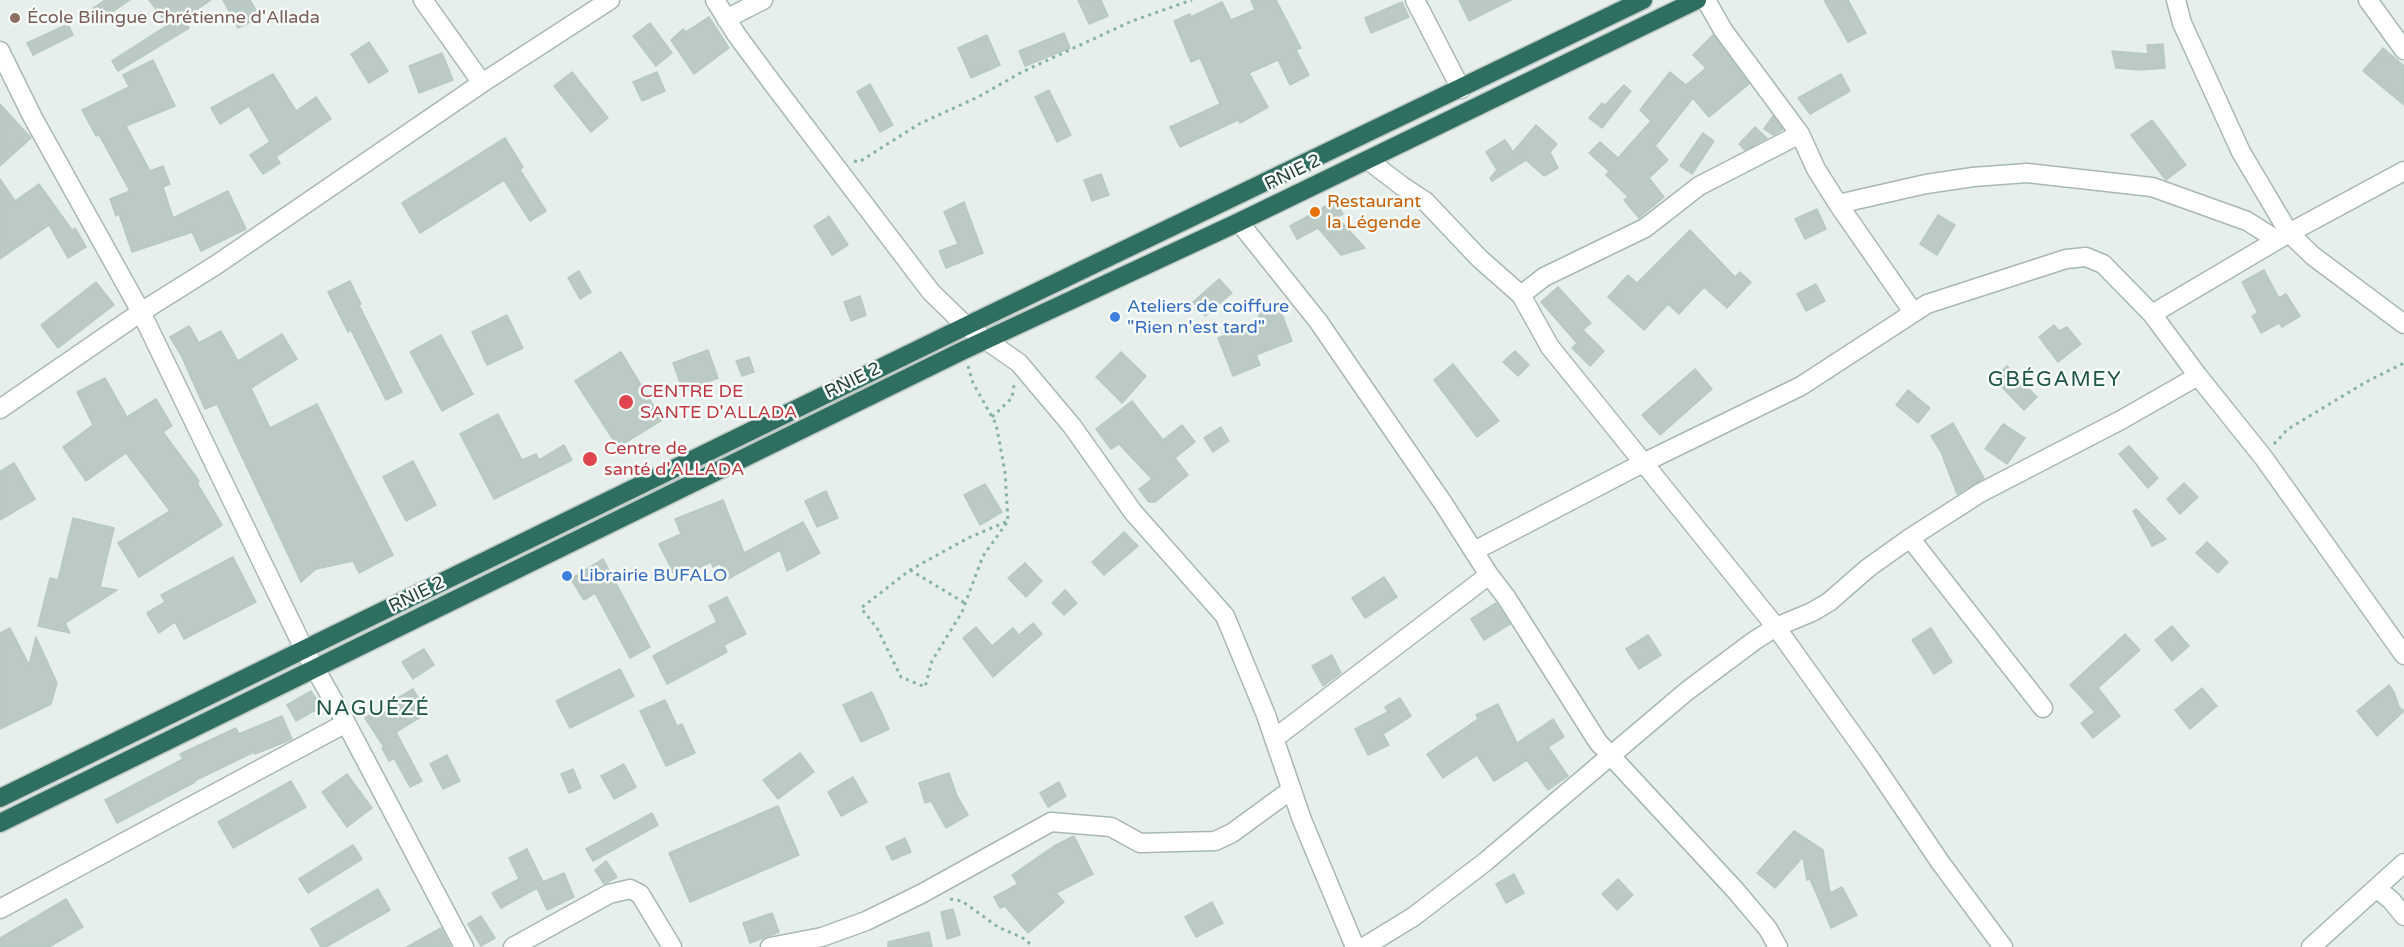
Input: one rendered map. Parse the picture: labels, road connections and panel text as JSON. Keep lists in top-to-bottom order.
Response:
{
  "streets": {
    "highway": ["RNIE 2"]
  },
  "districts": ["GBÉGAMEY", "NAGUÉZÉ"],
  "places": [
    "École Bilingue Chrétienne d'Allada",
    "Restaurant la Légende",
    "Ateliers de coiffure \"Rien n'est tard\"",
    "CENTRE DE SANTE D'ALLADA",
    "Centre de santé d'ALLADA",
    "Librairie BUFALO"
  ]
}
